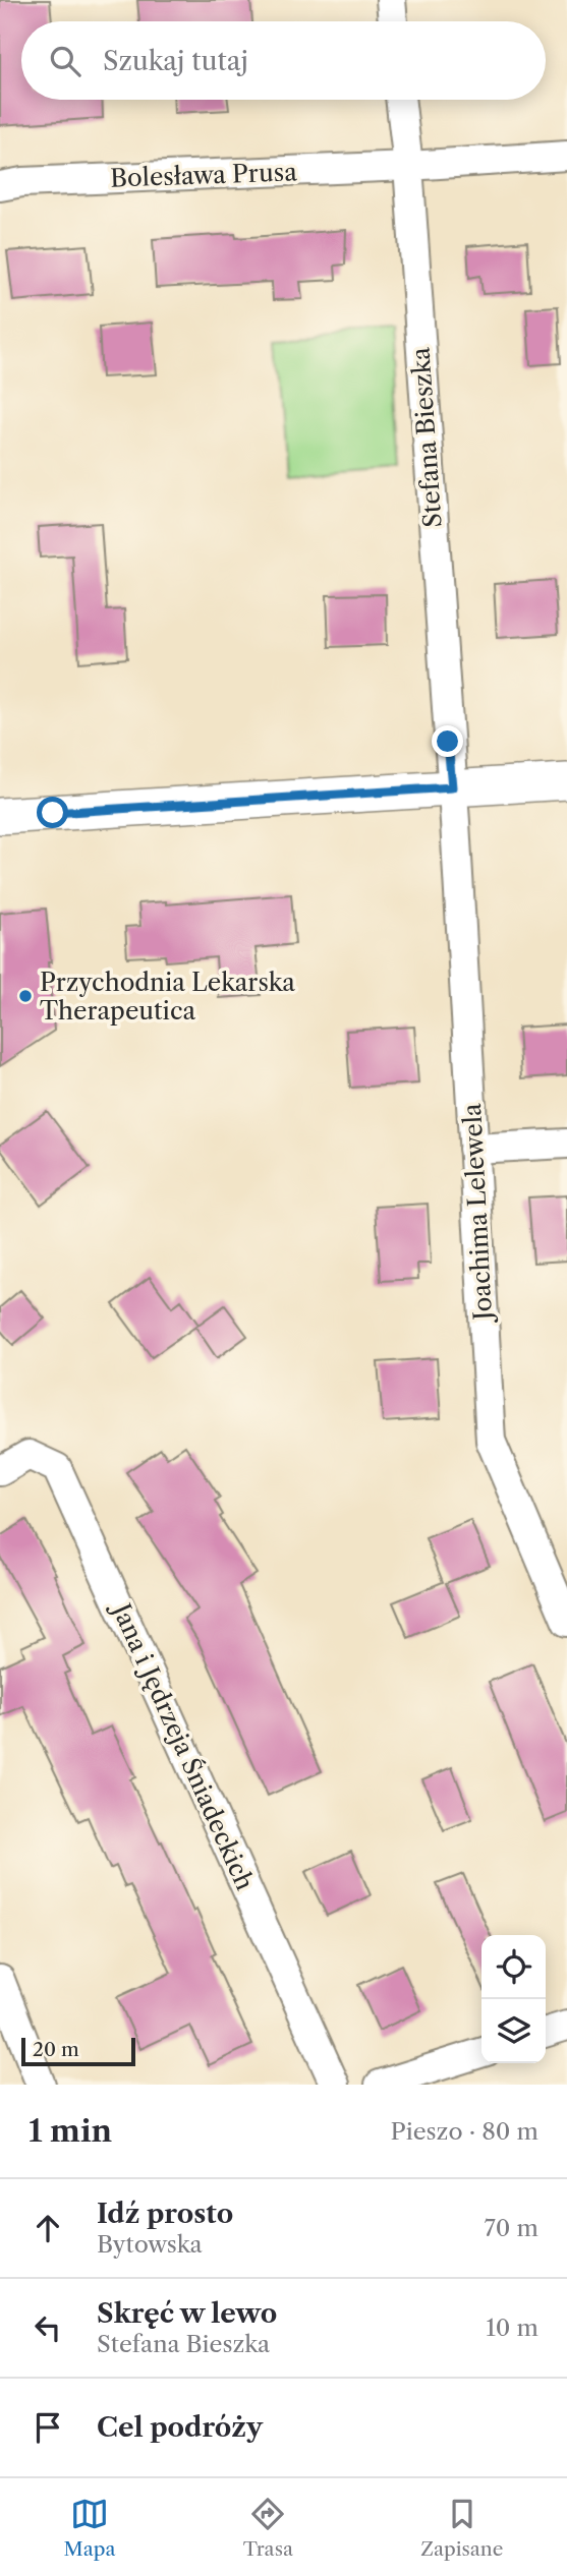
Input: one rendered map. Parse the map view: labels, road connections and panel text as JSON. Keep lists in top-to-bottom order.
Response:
{
  "streets": {
    "street": [
      "Bolesława Prusa",
      "Stefana Bieszka",
      "Joachima Lelewela",
      "Jana i Jędrzeja Śniadeckich"
    ]
  },
  "crossings": [
    ["Bolesława Prusa", "Stefana Bieszka"],
    ["Stefana Bieszka", "Joachima Lelewela"]
  ],
  "places": ["Przychodnia Lekarska Therapeutica"],
  "scale_bar": "20 m",
  "page": {
    "search": "Szukaj tutaj",
    "scale": "20 m",
    "heading": ["1 min", "Pieszo · 80 m"],
    "list": [
      ["Idź prosto", "Bytowska", "70 m"],
      ["Skręć w lewo", "Stefana Bieszka", "10 m"],
      "Cel podróży"
    ],
    "nav": ["Mapa", "Trasa", "Zapisane"]
  }
}
